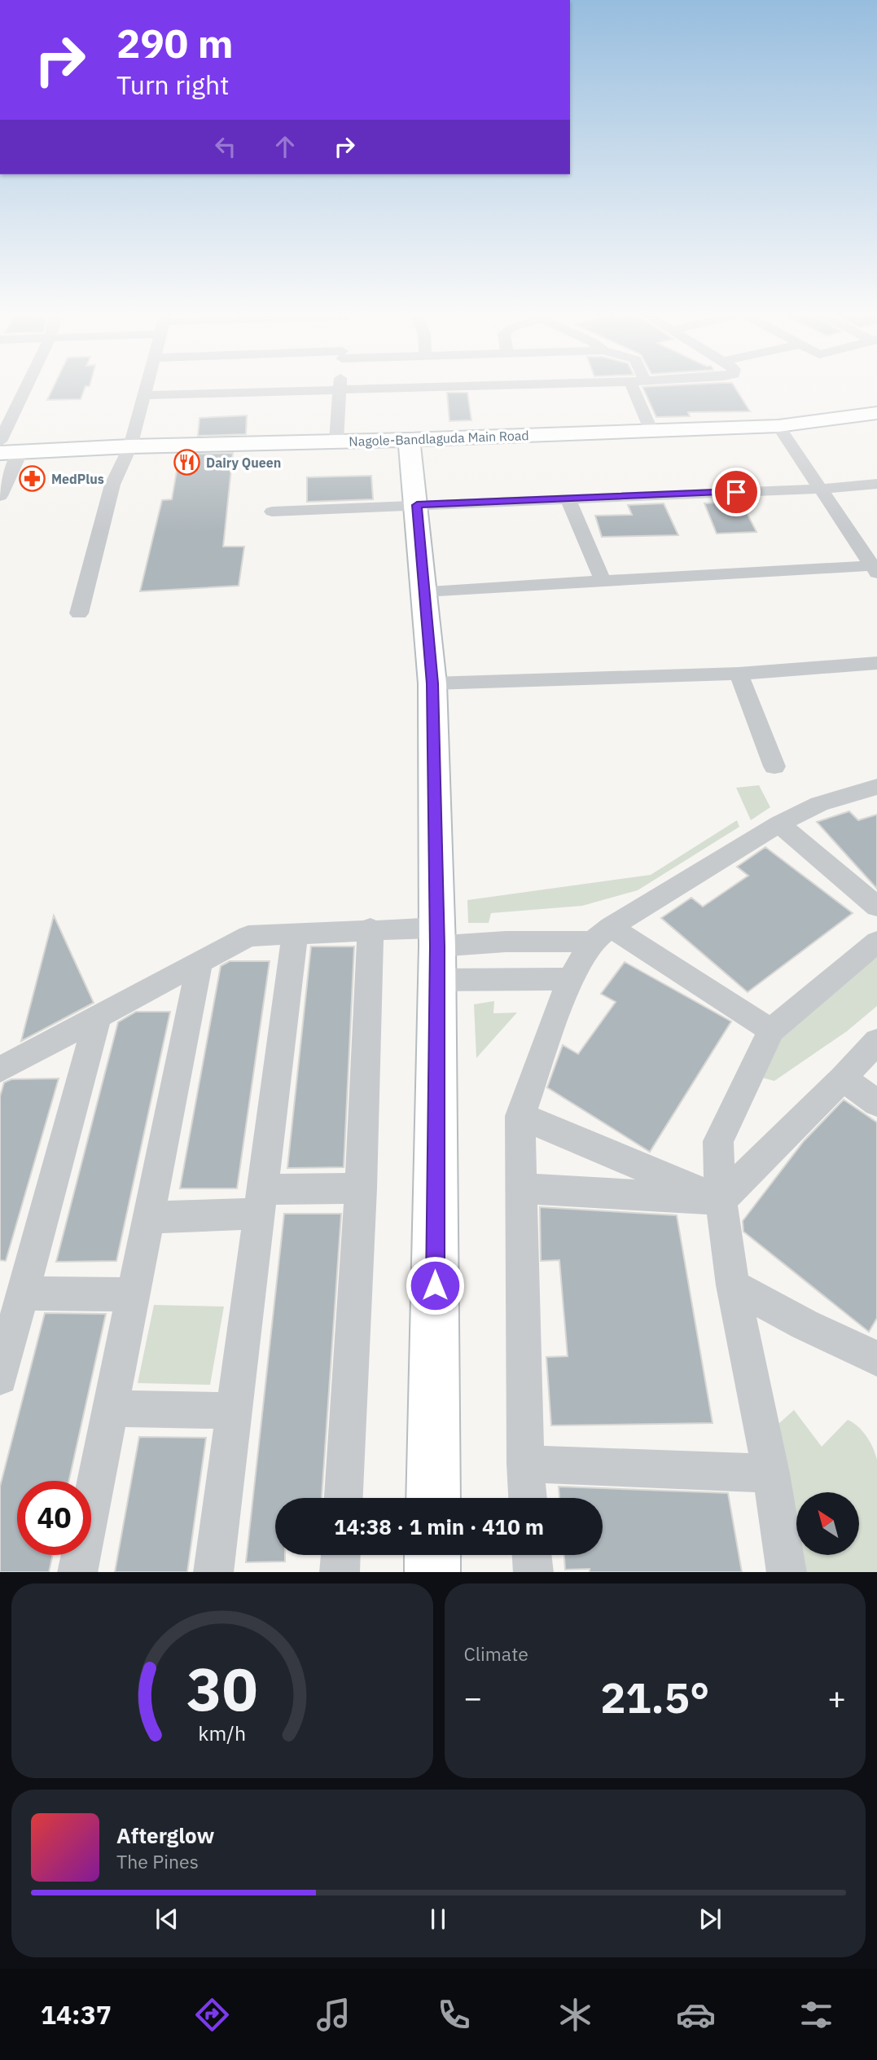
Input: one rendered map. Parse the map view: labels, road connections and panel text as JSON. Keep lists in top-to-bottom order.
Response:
{
  "streets": {
    "street": ["Nagole-Bandlaguda Main Road"]
  },
  "places": {
    "restaurant": ["Dairy Queen"],
    "pharmacy": ["MedPlus"]
  },
  "north": "top left",
  "page": {
    "turn": ["290 m", "Turn right"],
    "limit": "40",
    "trip": "14:38 · 1 min · 410 m",
    "tile": "Climate",
    "heat": ["−", "21.5°", "+"],
    "song": ["Afterglow", "The Pines"],
    "tabs": "14:37",
    "gauge": ["30", "km/h"]
  }
}
